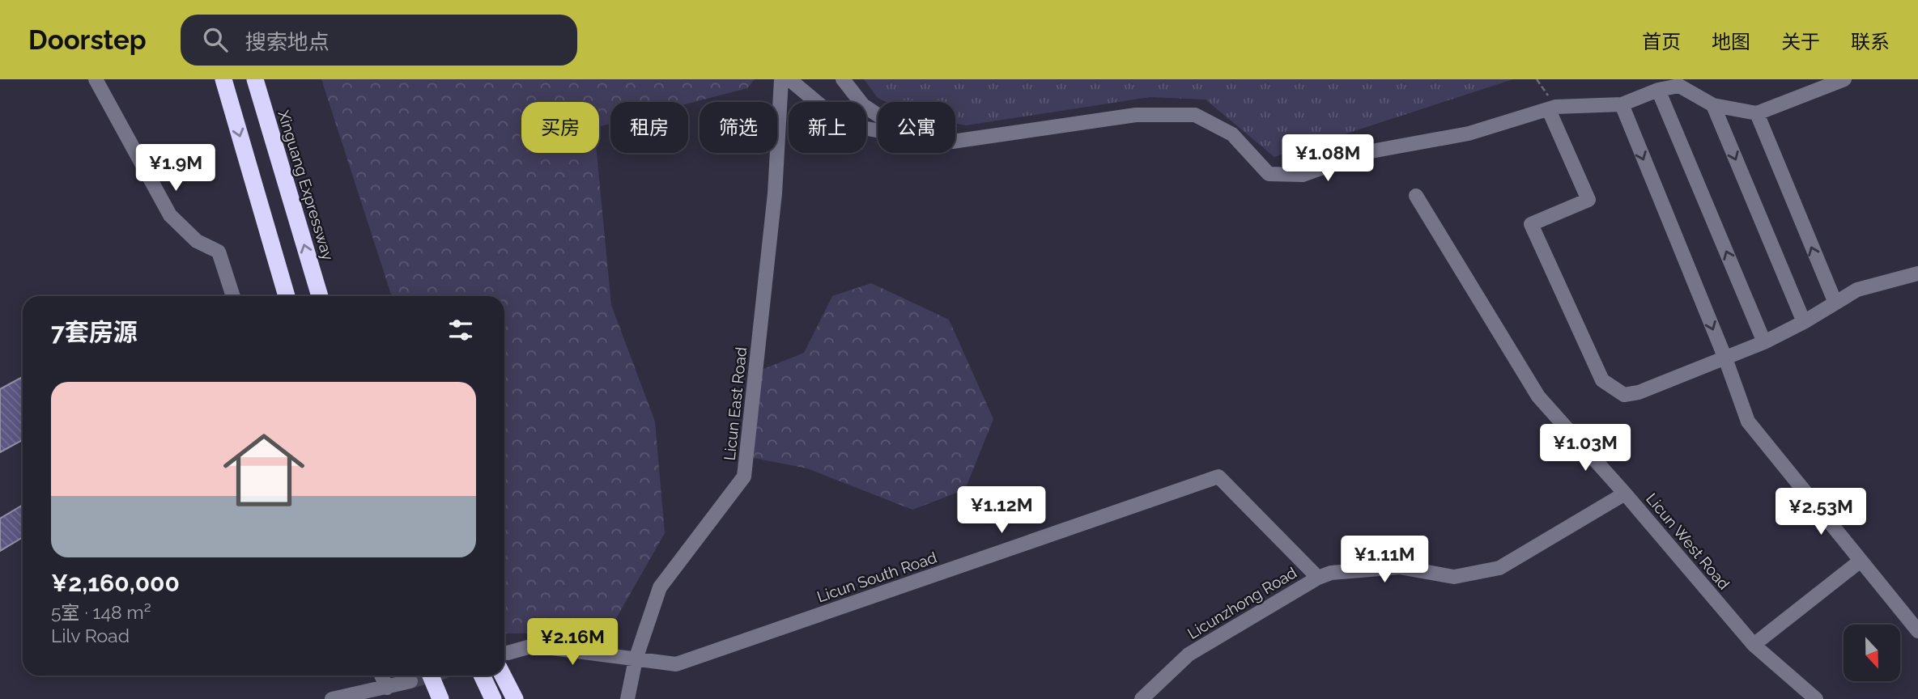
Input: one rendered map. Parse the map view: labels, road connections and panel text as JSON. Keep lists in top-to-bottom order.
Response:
{
  "streets": {
    "highway": ["Xinguang Expressway"],
    "street": [
      "Licun East Road",
      "Licun West Road",
      "Licun South Road",
      "Licunzhong Road"
    ]
  },
  "crossings": [
    ["Licun East Road", "Licun South Road"],
    ["Licun West Road", "Licunzhong Road"],
    ["Licun South Road", "Licunzhong Road"]
  ],
  "north": "bottom",
  "page": {
    "header": "Doorstep",
    "search": "搜索地点",
    "nav": [
      "首页",
      "地图",
      "关于",
      "联系"
    ],
    "chip": [
      "买房",
      "租房",
      "筛选",
      "新上",
      "公寓"
    ],
    "price": [
      "¥1.08M",
      "¥1.9M",
      "¥1.03M",
      "¥1.12M",
      "¥2.53M",
      "¥1.11M",
      "¥2.16M"
    ],
    "heading": "7套房源",
    "list": [
      {
        "name": "¥2,160,000",
        "note": "5室 · 148 m² · Lilv Road"
      }
    ]
  }
}
